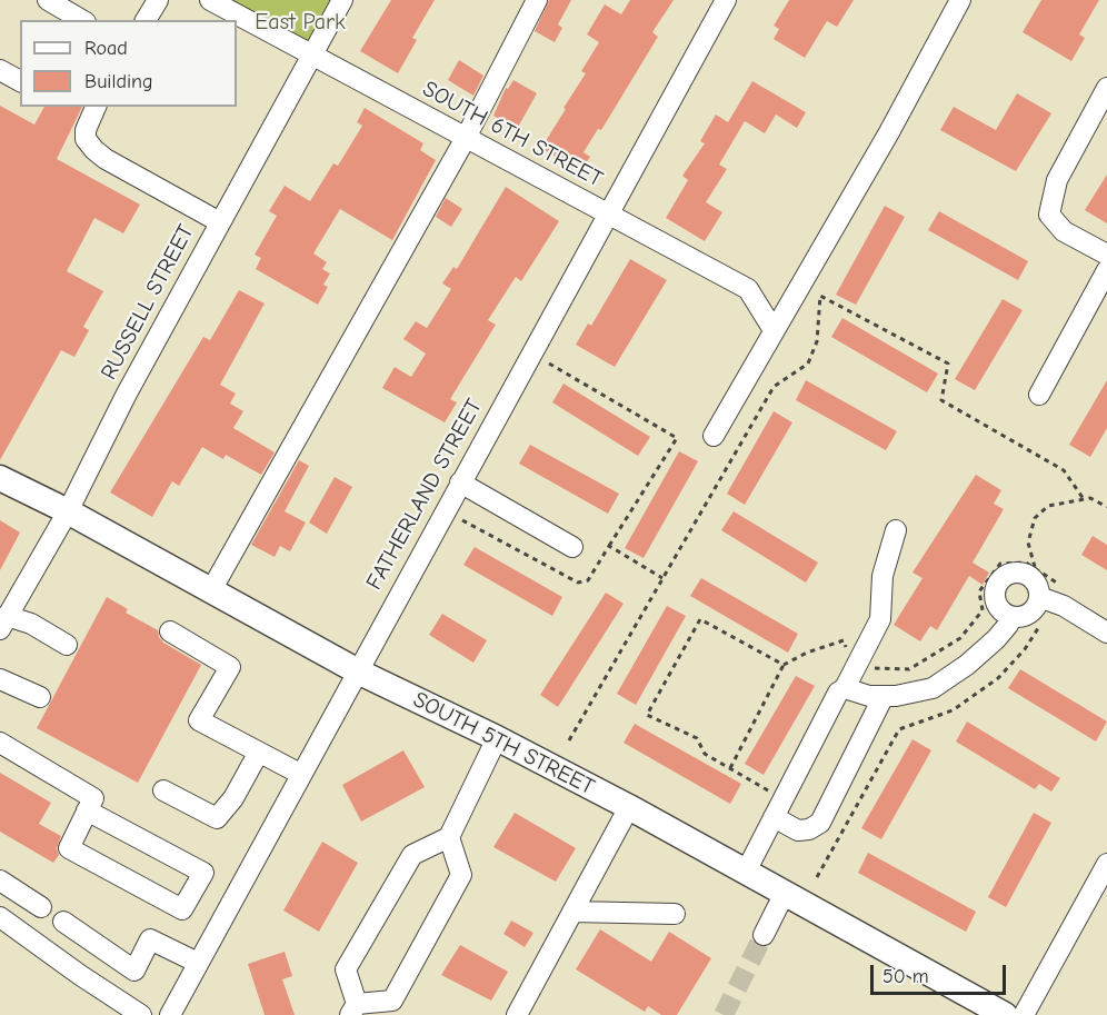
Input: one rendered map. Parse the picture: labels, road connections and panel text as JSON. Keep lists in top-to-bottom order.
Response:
{
  "streets": {
    "main road": ["SOUTH 5TH STREET"],
    "street": ["SOUTH 6TH STREET", "RUSSELL STREET", "FATHERLAND STREET"]
  },
  "crossings": [
    ["SOUTH 6TH STREET", "RUSSELL STREET"],
    ["SOUTH 6TH STREET", "FATHERLAND STREET"],
    ["RUSSELL STREET", "SOUTH 5TH STREET"],
    ["FATHERLAND STREET", "SOUTH 5TH STREET"]
  ],
  "parks": ["East Park"],
  "legend": ["Road", "Building"],
  "scale_bar": "50 m"
}
